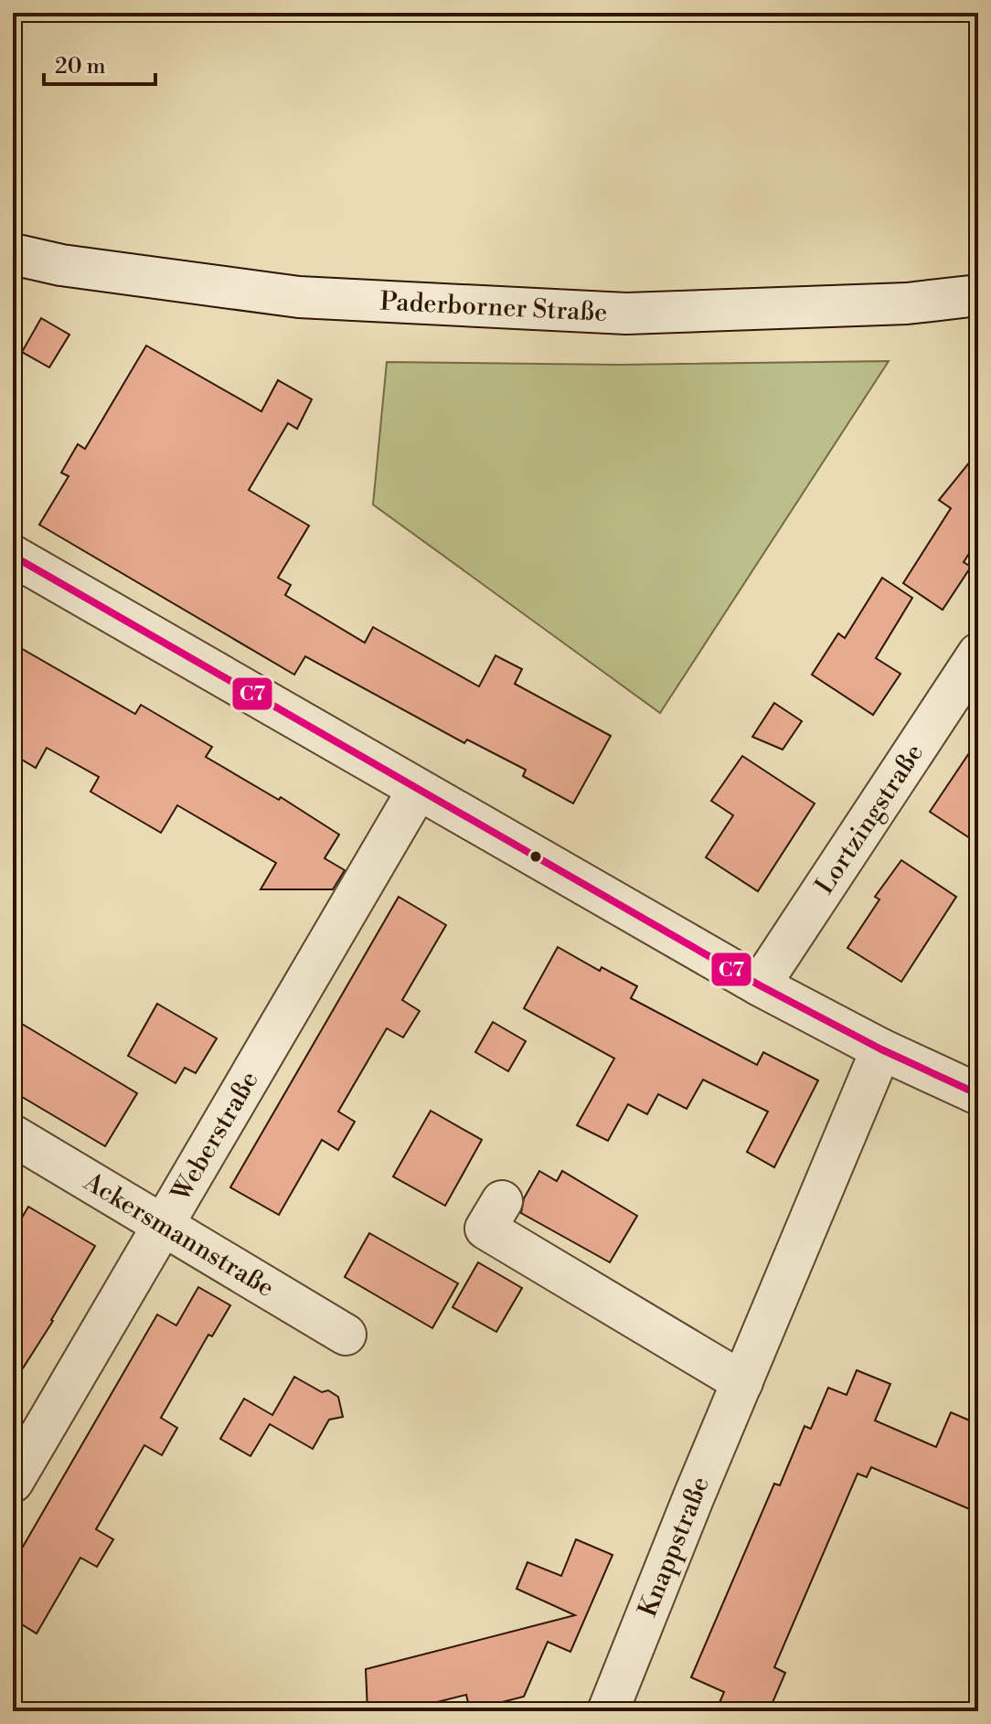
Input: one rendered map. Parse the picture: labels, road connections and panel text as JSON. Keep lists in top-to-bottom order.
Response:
{
  "streets": {
    "street": [
      "Paderborner Straße",
      "Lortzingstraße",
      "Weberstraße",
      "Ackersmannstraße",
      "Knappstraße"
    ]
  },
  "crossings": [
    ["Weberstraße", "Ackersmannstraße"]
  ],
  "lines": ["transit line C7"],
  "scale_bar": "20 m"
}
